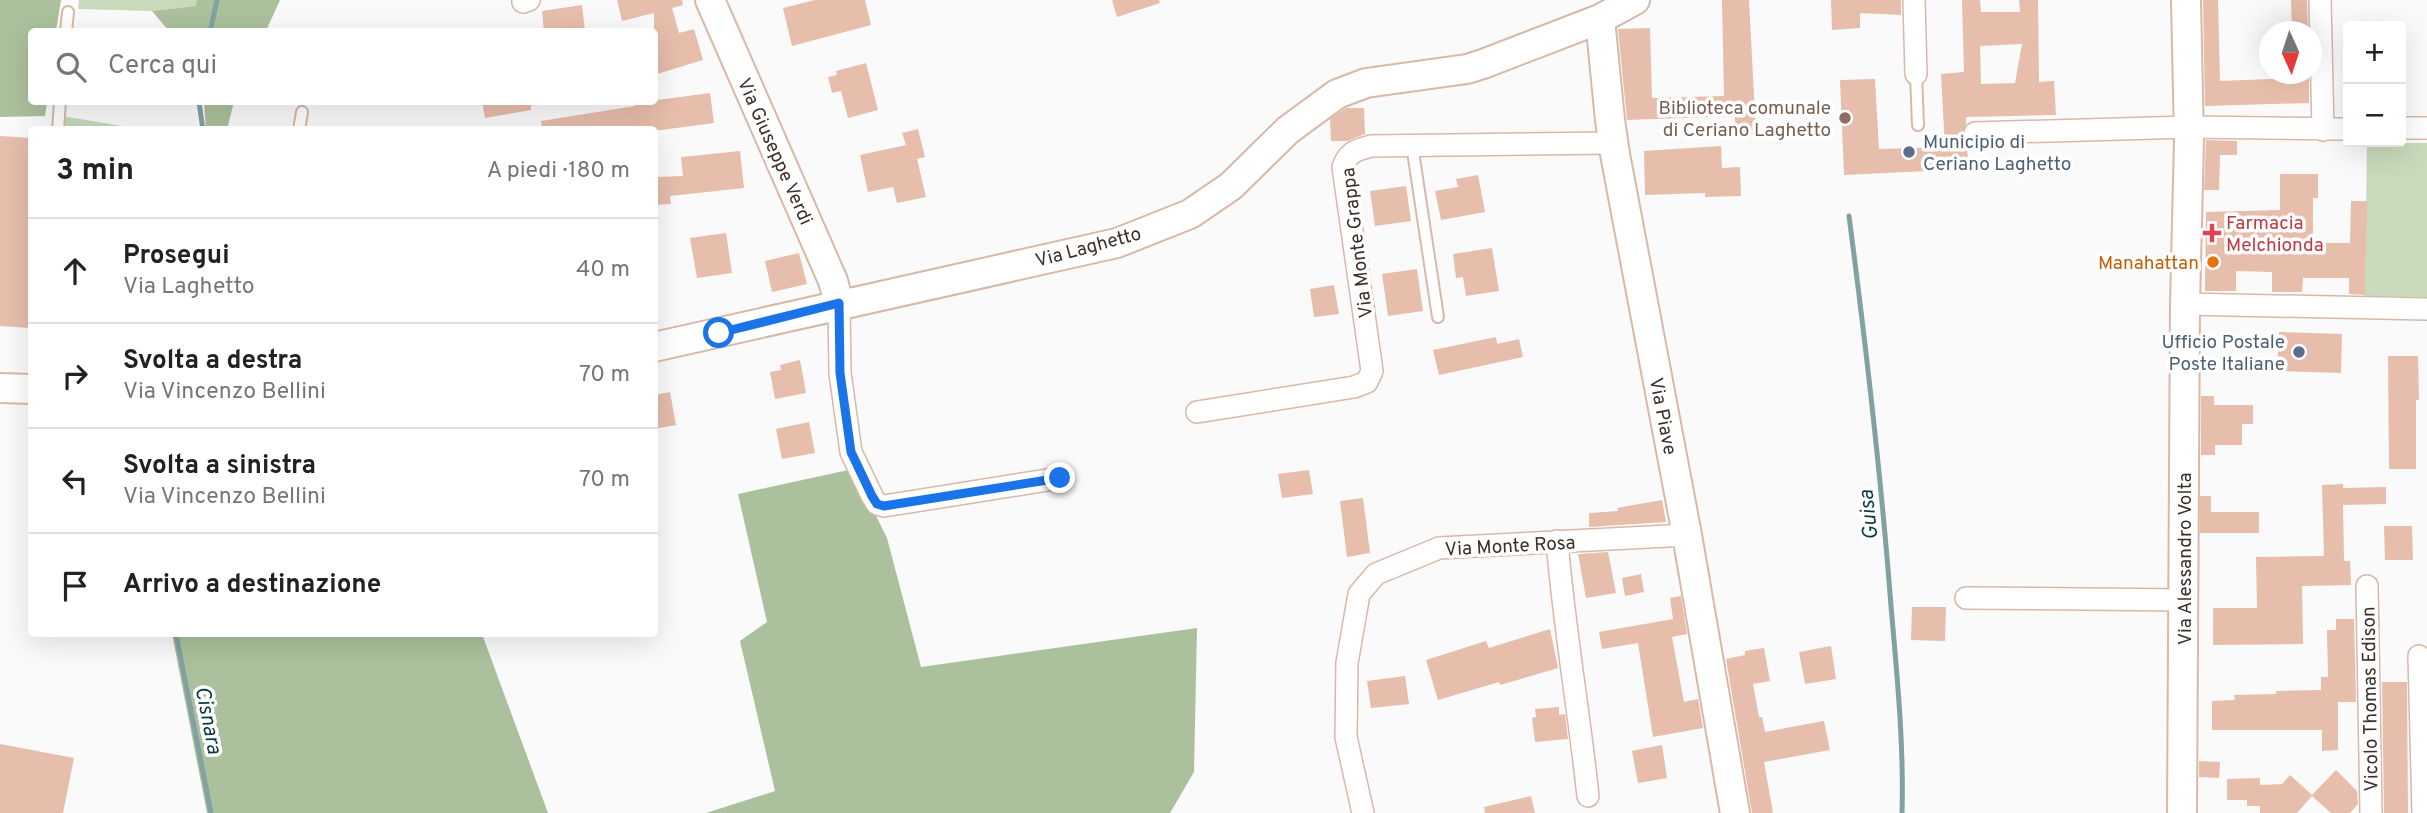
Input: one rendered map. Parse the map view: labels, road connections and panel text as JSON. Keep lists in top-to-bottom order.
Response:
{
  "streets": {
    "street": [
      "Via Giuseppe Verdi",
      "Via Monte Grappa",
      "Via Laghetto",
      "Via Piave",
      "Via Monte Rosa",
      "Via Alessandro Volta",
      "Vicolo Thomas Edison"
    ]
  },
  "crossings": [
    ["Via Giuseppe Verdi", "Via Laghetto"],
    ["Via Monte Grappa", "Via Piave"],
    ["Via Laghetto", "Via Piave"],
    ["Via Piave", "Via Monte Rosa"]
  ],
  "water": ["Guisa", "Cisnara"],
  "places": {
    "other": [
      "Biblioteca comunale di Ceriano Laghetto",
      "Municipio di Ceriano Laghetto",
      "Manahattan",
      "Ufficio Postale Poste Italiane"
    ],
    "health": ["Farmacia Melchionda"]
  },
  "north": "bottom",
  "page": {
    "map_buttons": ["+", "−"],
    "search": "Cerca qui",
    "heading": ["3 min", "A piedi · 180 m"],
    "list": [
      ["Prosegui", "Via Laghetto", "40 m"],
      ["Svolta a destra", "Via Vincenzo Bellini", "70 m"],
      ["Svolta a sinistra", "Via Vincenzo Bellini", "70 m"],
      "Arrivo a destinazione"
    ]
  }
}
